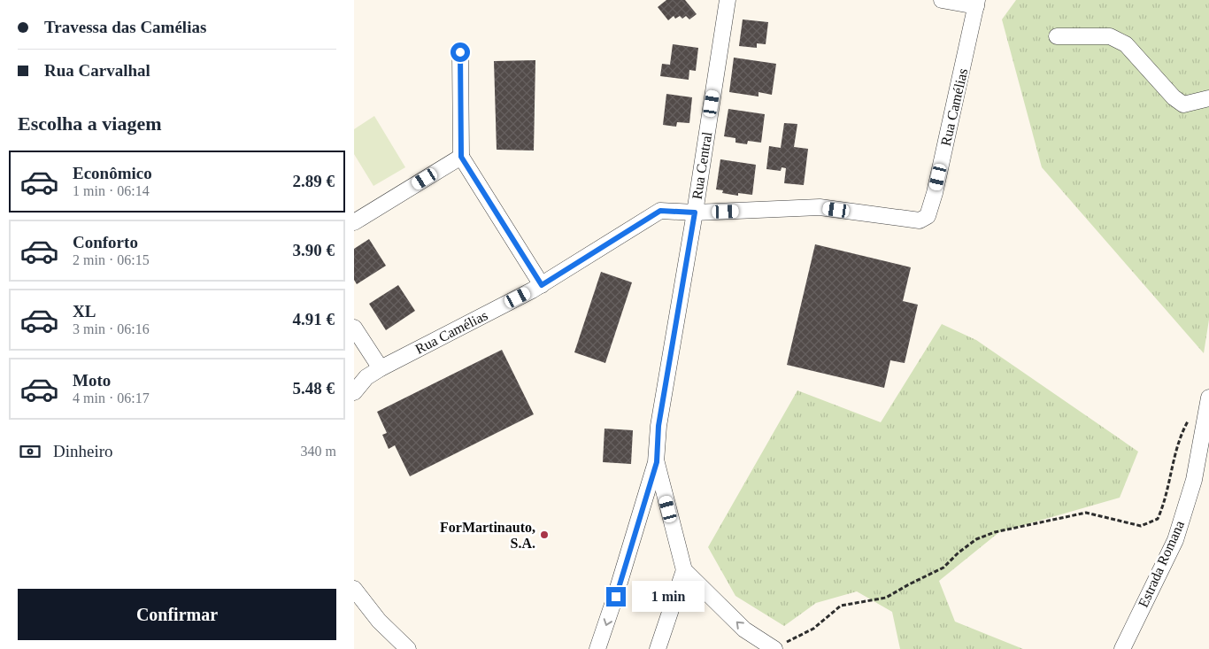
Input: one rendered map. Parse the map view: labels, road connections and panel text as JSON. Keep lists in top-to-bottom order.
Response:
{
  "streets": {
    "street": ["Rua Camélias", "Rua Central", "Estrada Romana"]
  },
  "crossings": [
    ["Rua Camélias", "Rua Central"]
  ],
  "places": ["ForMartinauto, S.A."],
  "page": {
    "banner": ["Travessa das Camélias", "Rua Carvalhal"],
    "heading": "Escolha a viagem",
    "list": [
      {
        "name": "Econômico",
        "note": "1 min · 06:14",
        "value": "2.89 €"
      },
      {
        "name": "Conforto",
        "note": "2 min · 06:15",
        "value": "3.90 €"
      },
      {
        "name": "XL",
        "note": "3 min · 06:16",
        "value": "4.91 €"
      },
      {
        "name": "Moto",
        "note": "4 min · 06:17",
        "value": "5.48 €"
      }
    ],
    "pay": ["Dinheiro", "340 m"],
    "buttons": "Confirmar",
    "bubble": "1 min"
  }
}
